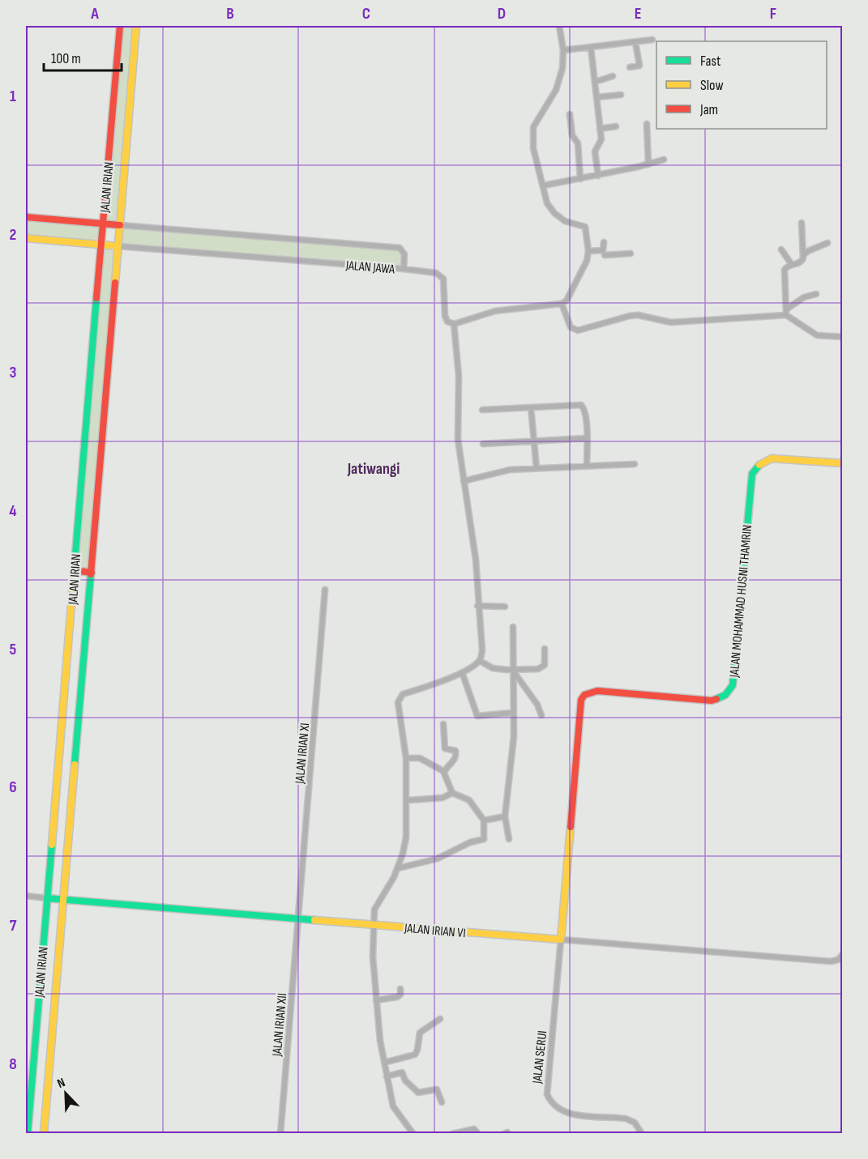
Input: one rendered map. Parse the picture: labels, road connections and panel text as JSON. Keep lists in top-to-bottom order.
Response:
{
  "streets": {
    "street": [
      "JALAN IRIAN",
      "JALAN JAWA",
      "JALAN MOHAMMAD HUSNI THAMRIN",
      "JALAN IRIAN XI",
      "JALAN IRIAN VI",
      "JALAN IRIAN XII",
      "JALAN SERUI"
    ]
  },
  "crossings": [
    ["JALAN IRIAN", "JALAN JAWA"],
    ["JALAN IRIAN", "JALAN IRIAN VI"],
    ["JALAN MOHAMMAD HUSNI THAMRIN", "JALAN IRIAN VI"],
    ["JALAN MOHAMMAD HUSNI THAMRIN", "JALAN SERUI"],
    ["JALAN IRIAN XI", "JALAN IRIAN VI"],
    ["JALAN IRIAN XI", "JALAN IRIAN XII"],
    ["JALAN IRIAN VI", "JALAN IRIAN XII"],
    ["JALAN IRIAN VI", "JALAN SERUI"]
  ],
  "districts": ["Jatiwangi"],
  "legend": ["Fast", "Slow", "Jam"],
  "scale_bar": "100 m",
  "north": "top left",
  "grid": {
    "columns": [
      "A",
      "B",
      "C",
      "D",
      "E",
      "F"
    ],
    "rows": [
      "1",
      "2",
      "3",
      "4",
      "5",
      "6",
      "7",
      "8"
    ]
  }
}
